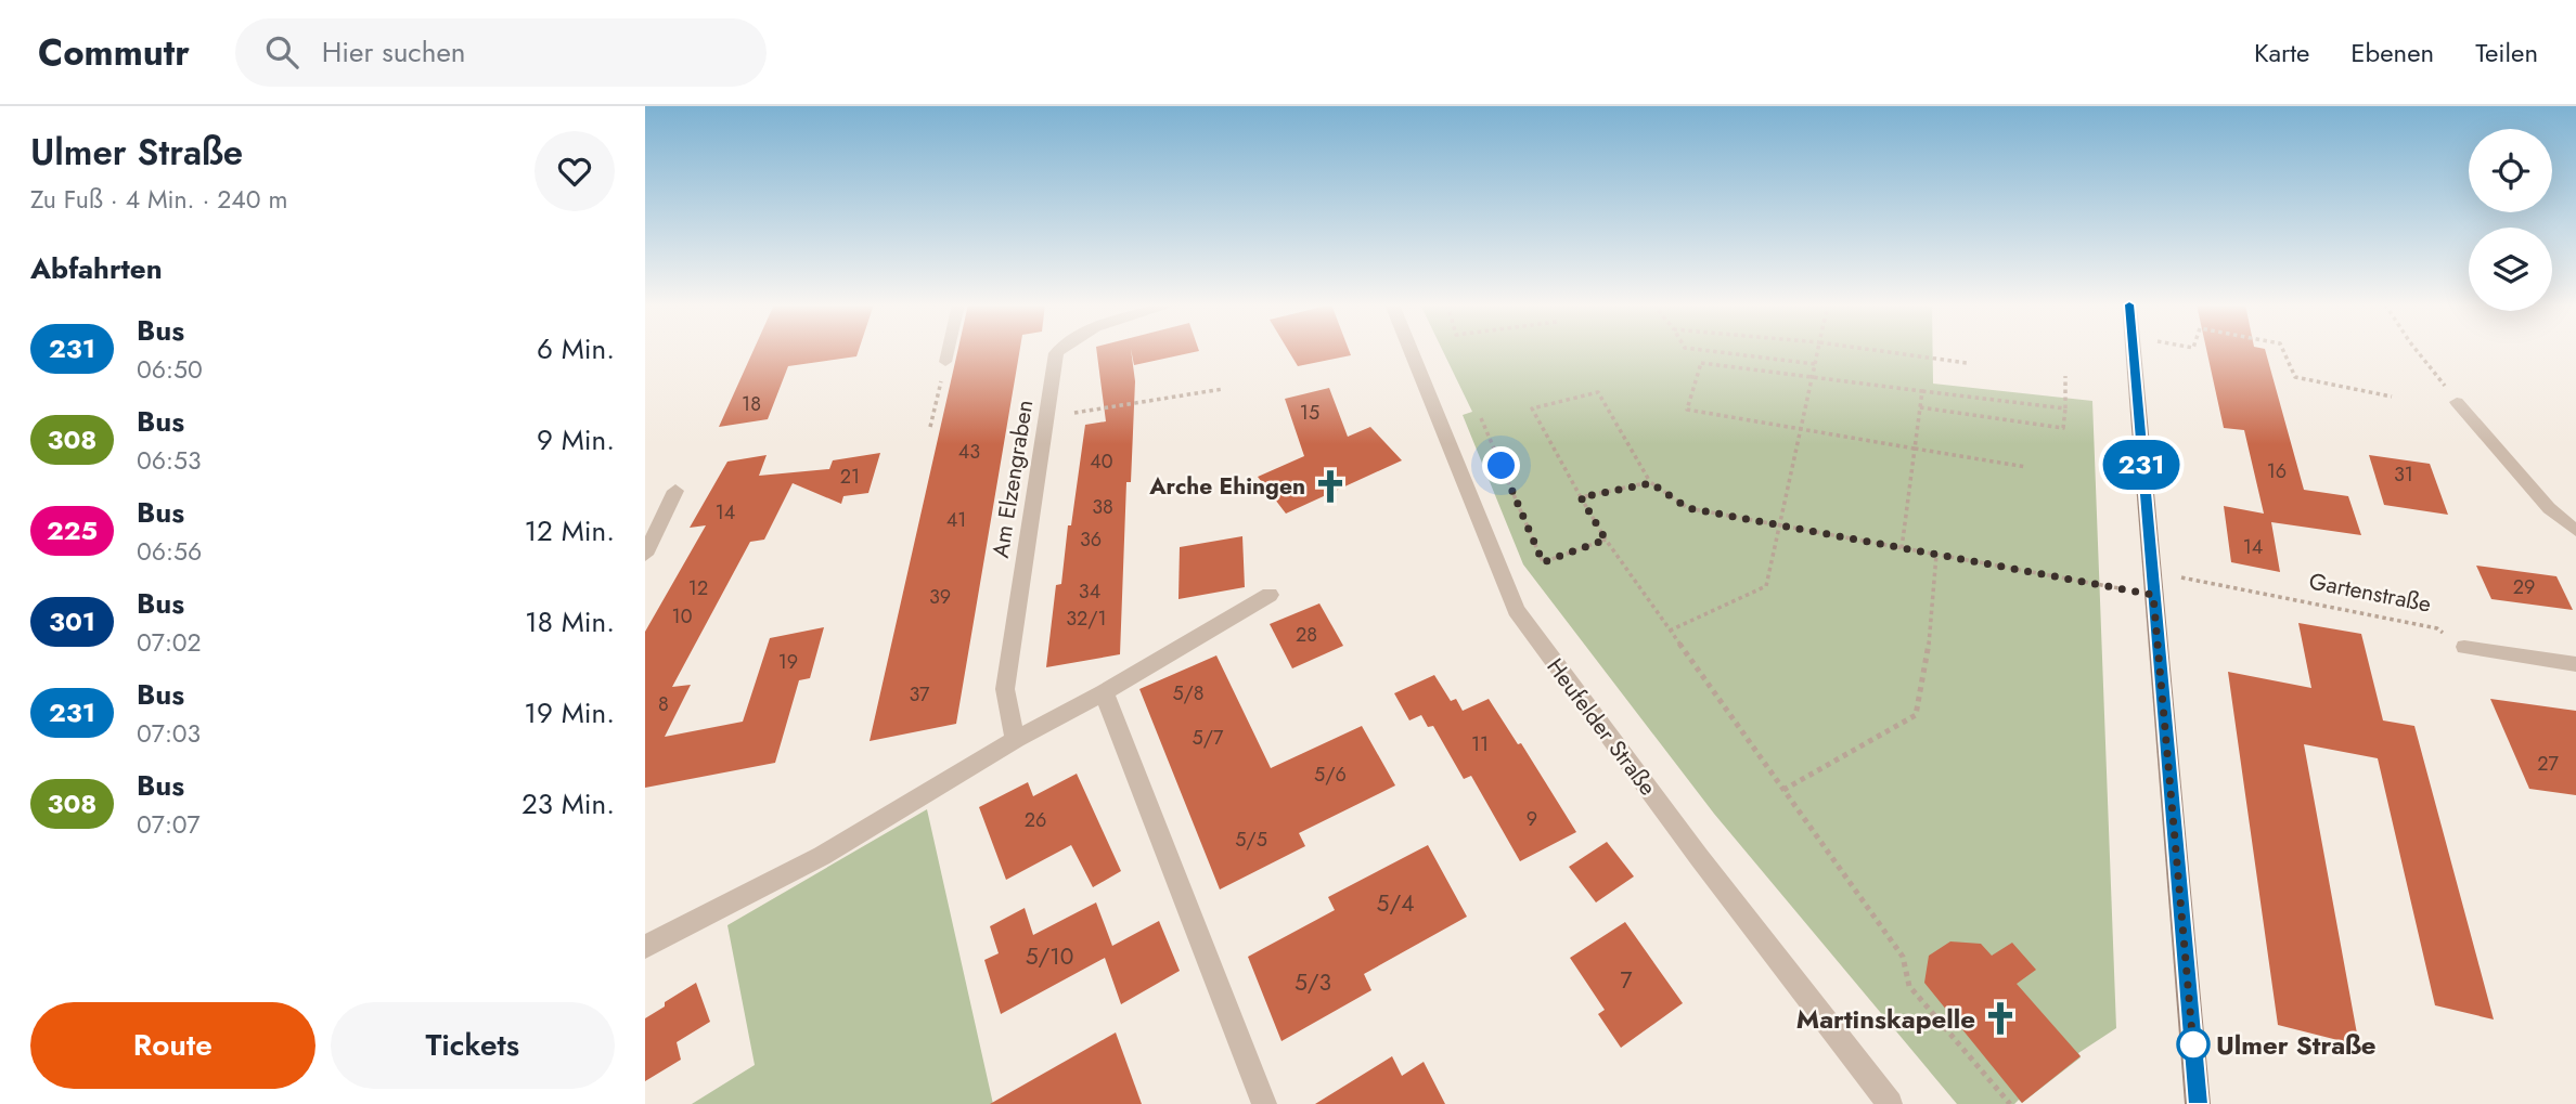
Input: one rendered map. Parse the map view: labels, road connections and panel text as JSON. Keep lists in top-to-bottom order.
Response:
{
  "streets": {
    "street": ["Am Elzengraben", "Heufelder Straße"],
    "path": ["Gartenstraße"]
  },
  "places": {
    "church": ["Arche Ehingen", "Martinskapelle"],
    "other": ["Ulmer Straße"]
  },
  "lines": ["bus line 231"],
  "house_numbers": [
    "18",
    "15",
    "43",
    "40",
    "16",
    "31",
    "21",
    "38",
    "14",
    "41",
    "36",
    "14",
    "29",
    "12",
    "34",
    "39",
    "10",
    "32/1",
    "28",
    "19",
    "5/8",
    "37",
    "8",
    "5/7",
    "11",
    "27",
    "5/6",
    "9",
    "26",
    "5/5",
    "5/4",
    "5/10",
    "7",
    "5/3"
  ],
  "page": {
    "header": "Commutr",
    "search": "Hier suchen",
    "nav": ["Karte", "Ebenen", "Teilen"],
    "heading": [
      ["Ulmer Straße", "Zu Fuß · 4 Min. · 240 m"],
      "Abfahrten"
    ],
    "on_map": "231",
    "list": [
      {
        "mark": "231",
        "name": "Bus",
        "note": "06:50",
        "value": "6 Min."
      },
      {
        "mark": "308",
        "name": "Bus",
        "note": "06:53",
        "value": "9 Min."
      },
      {
        "mark": "225",
        "name": "Bus",
        "note": "06:56",
        "value": "12 Min."
      },
      {
        "mark": "301",
        "name": "Bus",
        "note": "07:02",
        "value": "18 Min."
      },
      {
        "mark": "231",
        "name": "Bus",
        "note": "07:03",
        "value": "19 Min."
      },
      {
        "mark": "308",
        "name": "Bus",
        "note": "07:07",
        "value": "23 Min."
      }
    ],
    "buttons": ["Route", "Tickets"]
  }
}
